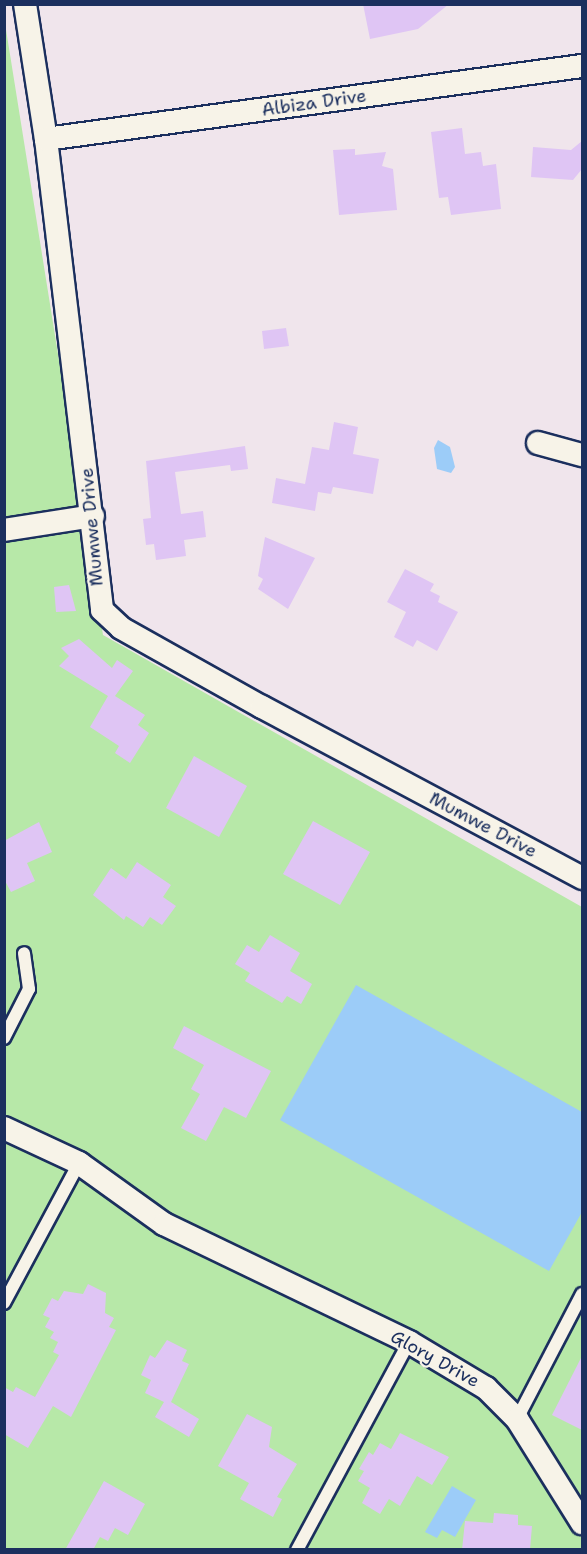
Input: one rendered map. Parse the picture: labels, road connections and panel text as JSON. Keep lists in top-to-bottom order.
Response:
{
  "streets": {
    "street": ["Albiza Drive", "Mumwe Drive", "Glory Drive"]
  },
  "crossings": [
    ["Albiza Drive", "Mumwe Drive"]
  ]
}
